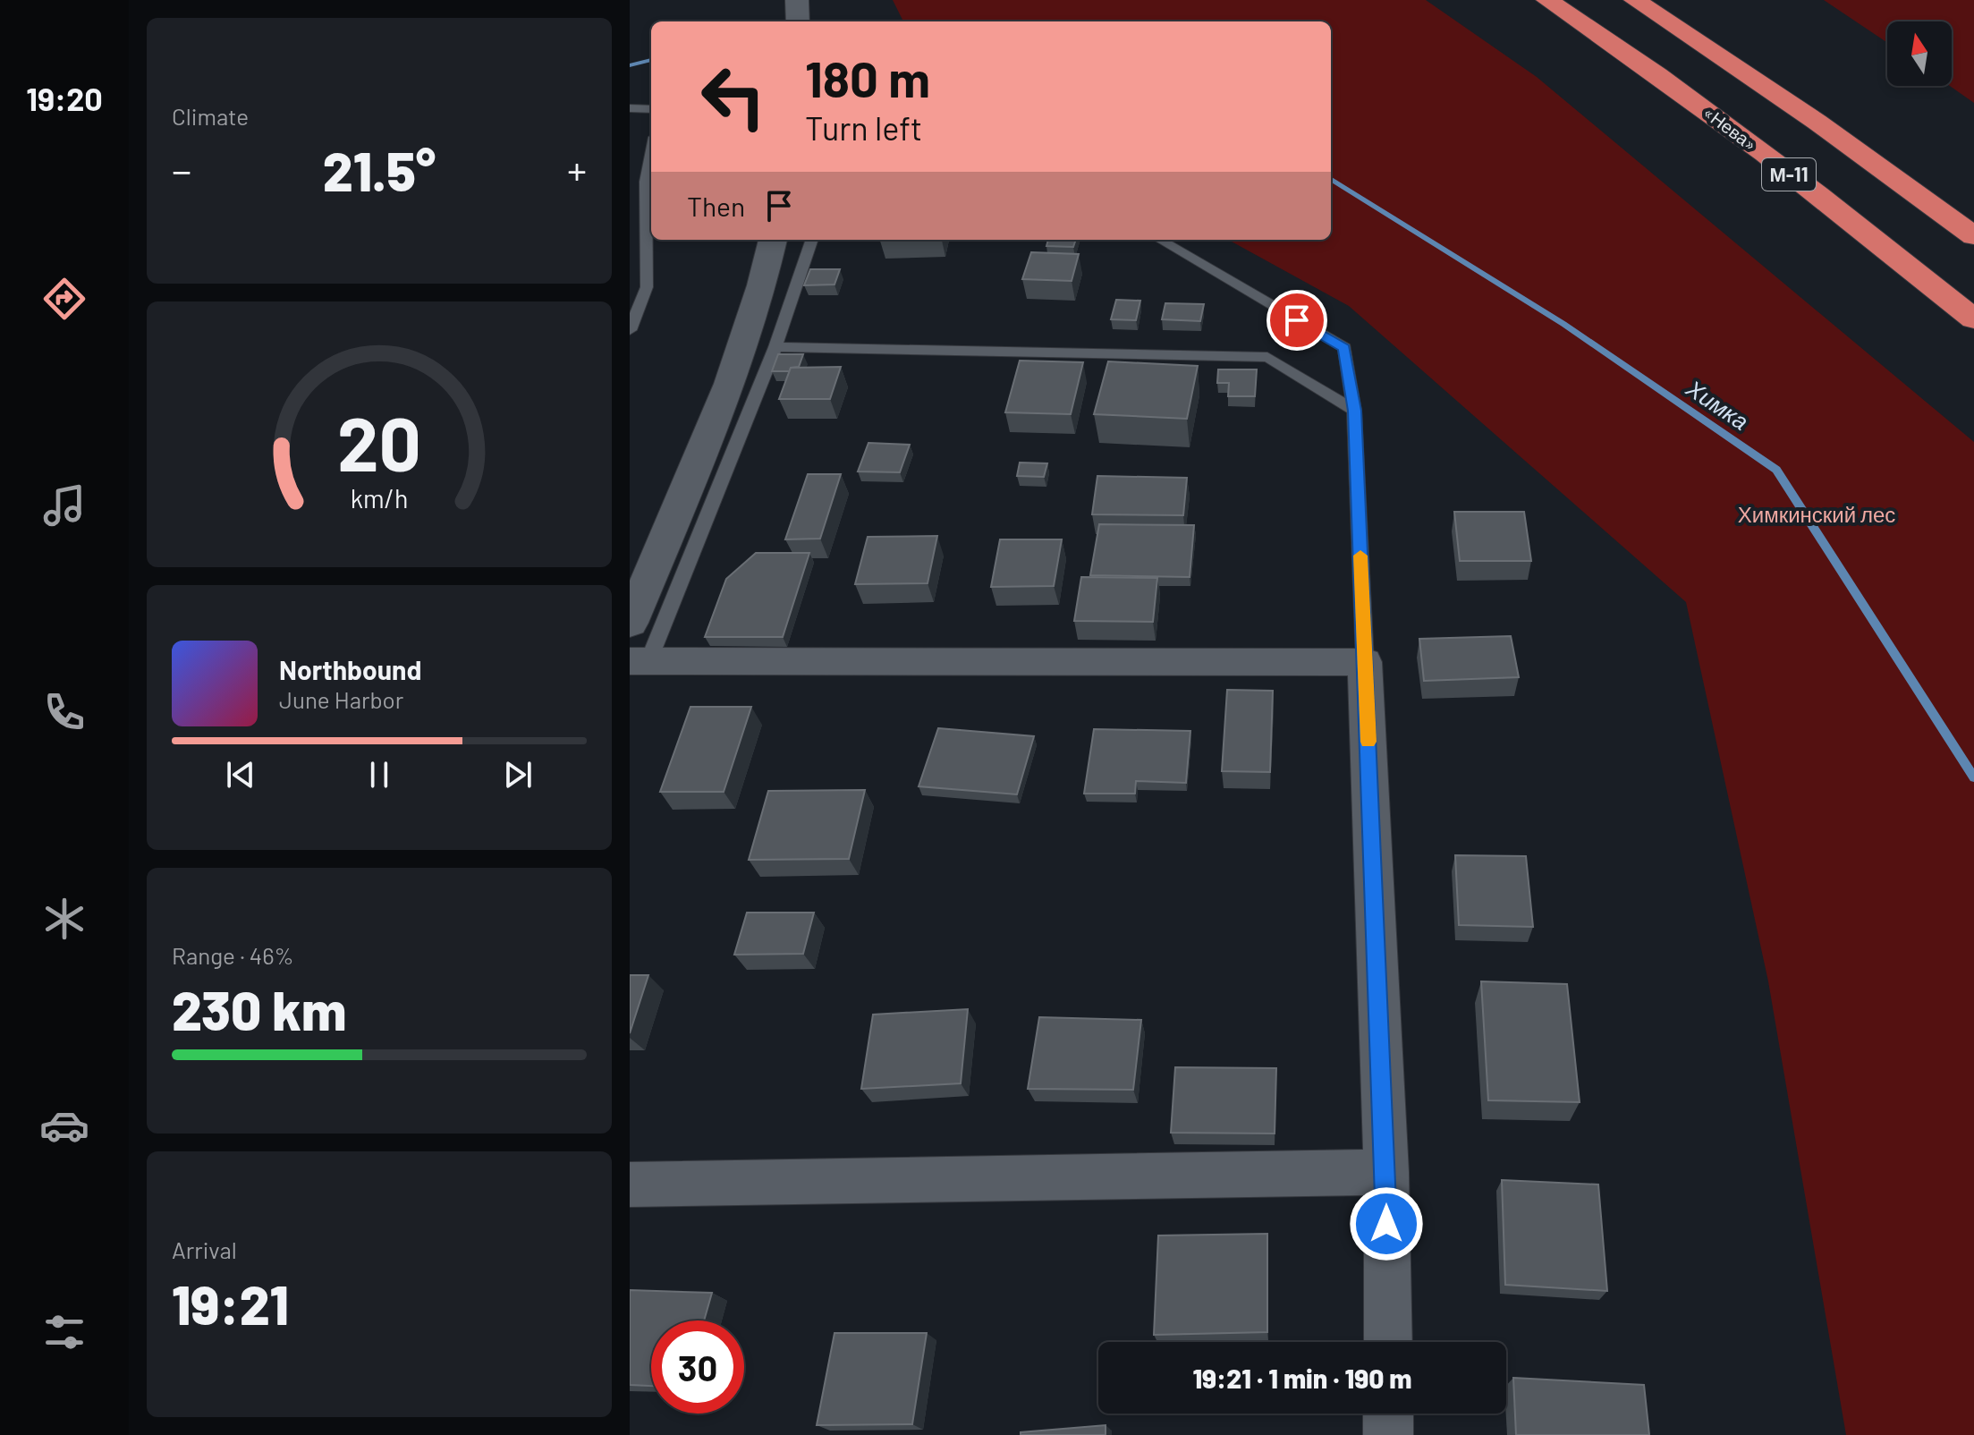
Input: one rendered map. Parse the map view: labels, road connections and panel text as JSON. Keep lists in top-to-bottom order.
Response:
{
  "streets": {
    "highway": ["«Нева»", "М-11"]
  },
  "water": ["Химка"],
  "parks": ["Химкинский лес"],
  "north": "top",
  "page": {
    "tabs": "19:20",
    "tile": [
      "Climate",
      ["Range · 46%", "230 km"],
      ["Arrival", "19:21"]
    ],
    "turn": ["180 m", "Turn left"],
    "heat": ["−", "21.5°", "+"],
    "then": "Then",
    "song": ["Northbound", "June Harbor"],
    "limit": "30",
    "trip": "19:21 · 1 min · 190 m",
    "gauge": ["20", "km/h"]
  }
}
